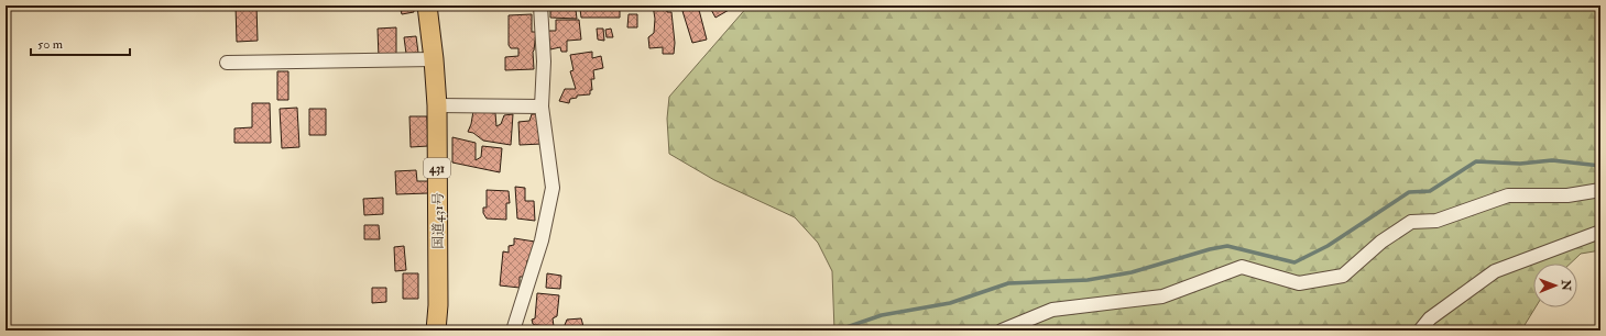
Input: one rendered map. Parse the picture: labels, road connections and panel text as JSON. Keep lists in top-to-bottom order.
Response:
{
  "streets": {
    "highway": ["431", "国道431号"]
  },
  "scale_bar": "50 m",
  "north": "right"
}
